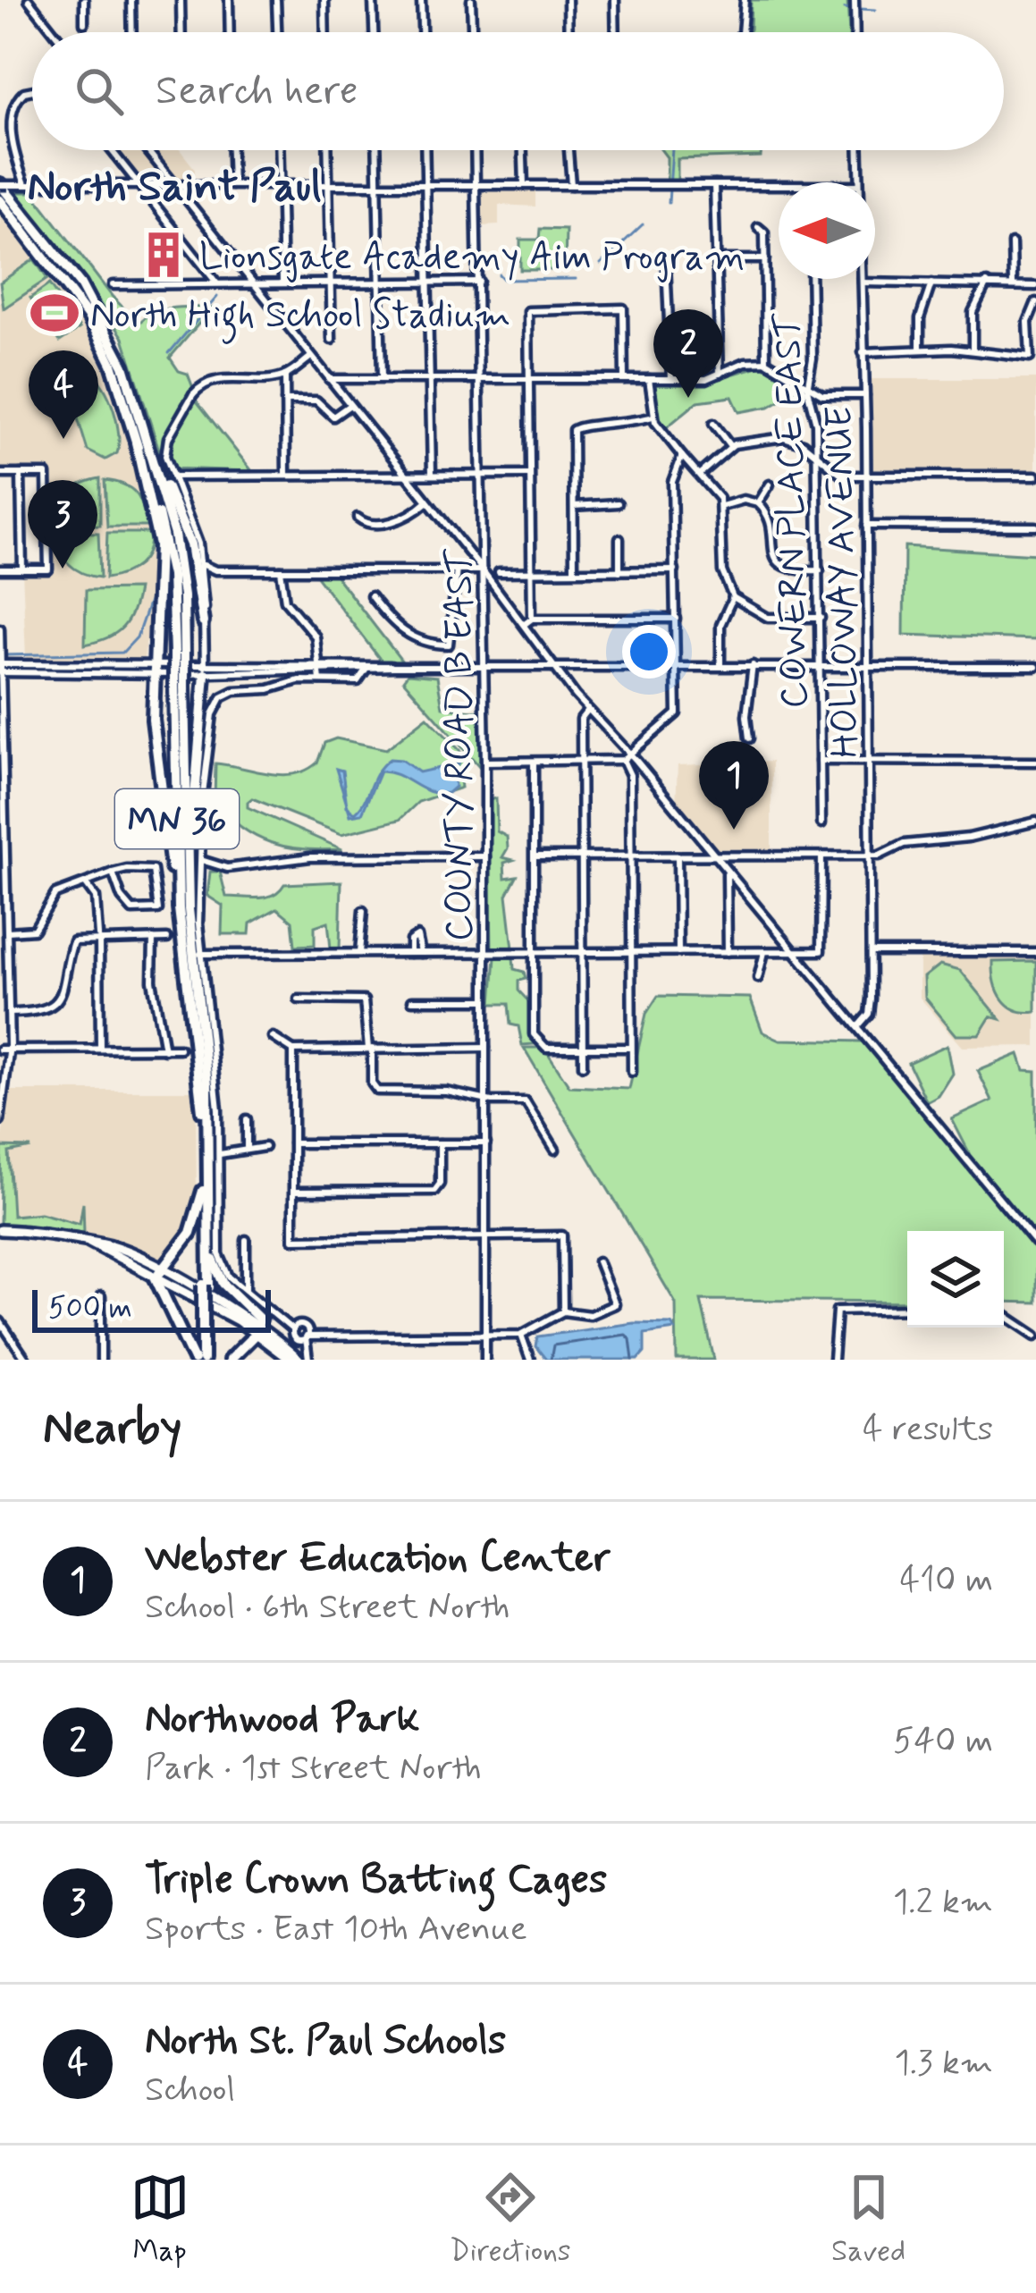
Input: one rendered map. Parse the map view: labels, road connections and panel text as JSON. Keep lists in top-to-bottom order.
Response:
{
  "streets": {
    "highway": ["MN 36"],
    "street": ["COWERN PLACE EAST", "HOLLOWAY AVENUE", "COUNTY ROAD B EAST"]
  },
  "districts": ["North Saint Paul"],
  "places": {
    "building": ["Lionsgate Academy Aim Program"],
    "sports": ["North High School Stadium"]
  },
  "scale_bar": "500 m",
  "north": "left",
  "page": {
    "search": "Search here",
    "pins": [
      "2",
      "4",
      "3",
      "1"
    ],
    "scale": "500 m",
    "heading": ["Nearby", "4 results"],
    "list": [
      {
        "mark": "1",
        "name": "Webster Education Center",
        "note": "School · 6th Street North",
        "value": "410 m"
      },
      {
        "mark": "2",
        "name": "Northwood Park",
        "note": "Park · 1st Street North",
        "value": "540 m"
      },
      {
        "mark": "3",
        "name": "Triple Crown Batting Cages",
        "note": "Sports · East 10th Avenue",
        "value": "1.2 km"
      },
      {
        "mark": "4",
        "name": "North St. Paul Schools",
        "note": "School",
        "value": "1.3 km"
      }
    ],
    "nav": ["Map", "Directions", "Saved"]
  }
}
